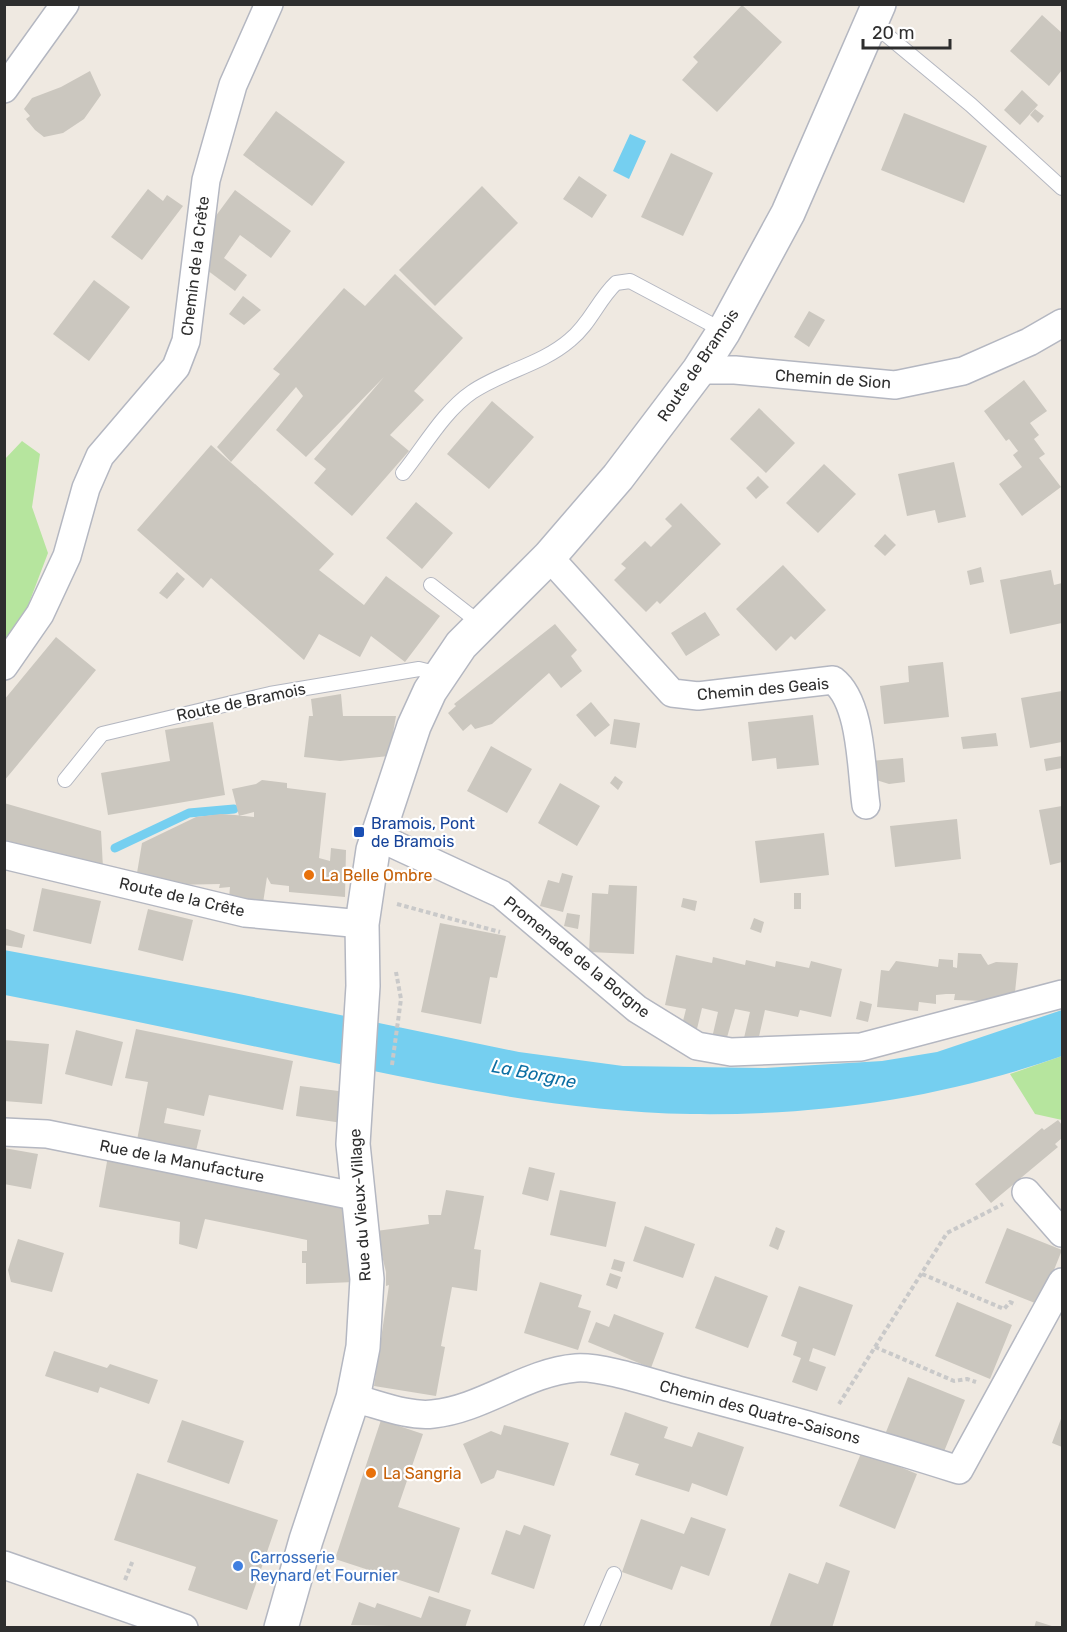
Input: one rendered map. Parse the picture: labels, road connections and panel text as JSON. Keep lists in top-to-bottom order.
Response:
{
  "streets": {
    "street": [
      "Chemin de la Crête",
      "Route de Bramois",
      "Chemin de Sion",
      "Chemin des Geais",
      "Route de la Crête",
      "Promenade de la Borgne",
      "Rue de la Manufacture",
      "Rue du Vieux-Village",
      "Chemin des Quatre-Saisons"
    ]
  },
  "crossings": [
    ["Route de Bramois", "Chemin de Sion"],
    ["Route de Bramois", "Chemin des Geais"],
    ["Route de Bramois", "Route de la Crête"],
    ["Route de Bramois", "Promenade de la Borgne"],
    ["Route de Bramois", "Rue du Vieux-Village"],
    ["Rue de la Manufacture", "Rue du Vieux-Village"],
    ["Rue du Vieux-Village", "Chemin des Quatre-Saisons"]
  ],
  "water": ["La Borgne"],
  "places": {
    "transit": ["Bramois, Pont de Bramois"],
    "other": ["La Belle Ombre", "La Sangria", "Carrosserie Reynard et Fournier"]
  },
  "scale_bar": "20 m"
}
